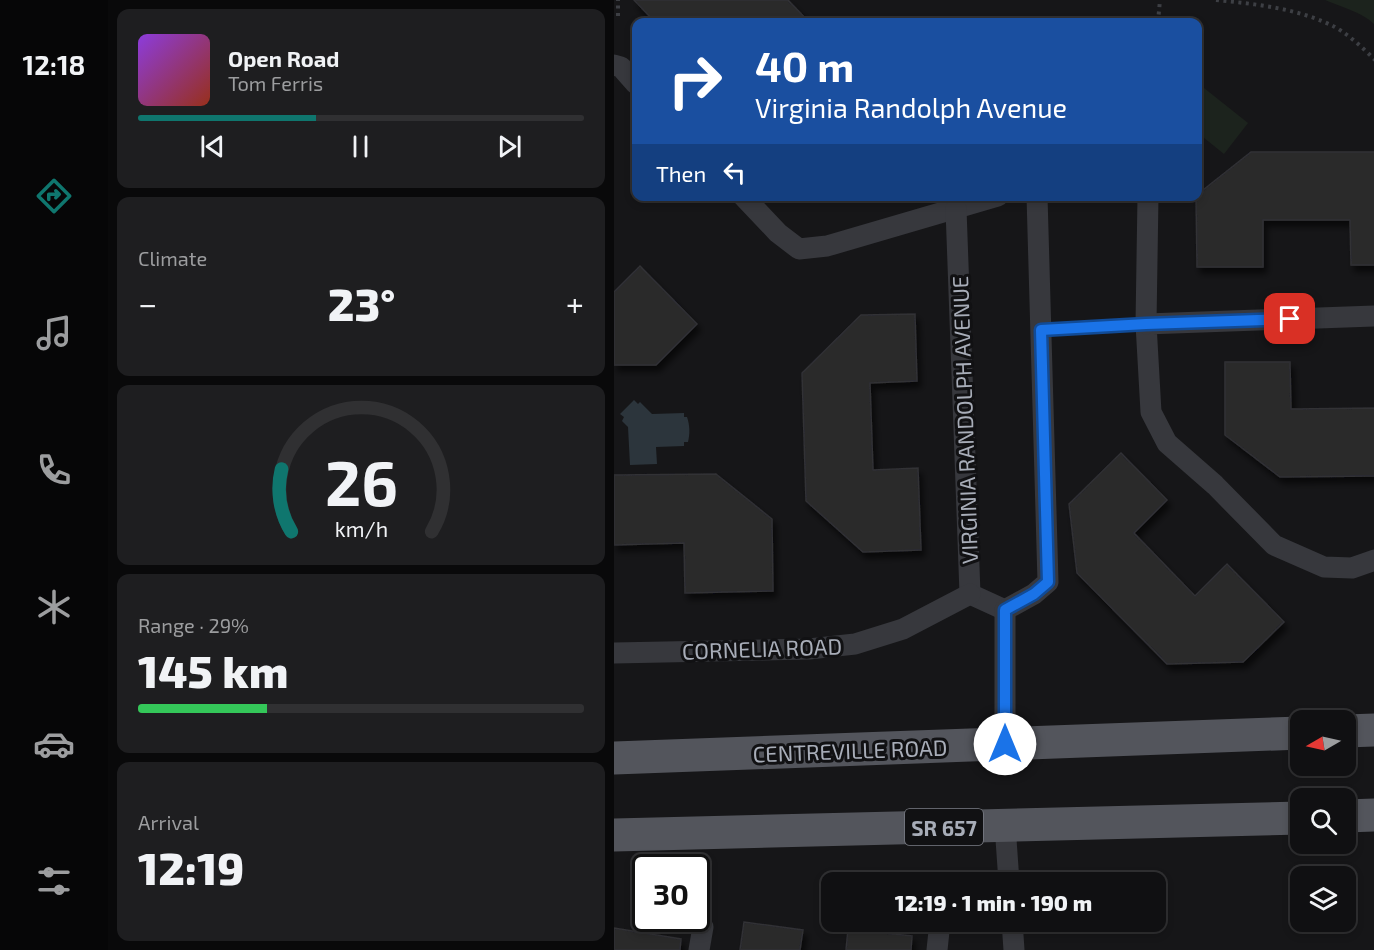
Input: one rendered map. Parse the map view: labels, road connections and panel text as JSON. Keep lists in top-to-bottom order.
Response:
{
  "streets": {
    "main road": ["CENTREVILLE ROAD", "SR 657"],
    "street": ["VIRGINIA RANDOLPH AVENUE", "CORNELIA ROAD"]
  },
  "crossings": [
    ["VIRGINIA RANDOLPH AVENUE", "CORNELIA ROAD"]
  ],
  "north": "left",
  "page": {
    "tabs": "12:18",
    "turn": ["40 m", "Virginia Randolph Avenue"],
    "song": ["Open Road", "Tom Ferris"],
    "then": "Then",
    "tile": [
      "Climate",
      ["Range · 29%", "145 km"],
      ["Arrival", "12:19"]
    ],
    "heat": ["−", "23°", "+"],
    "limit": "30",
    "trip": "12:19 · 1 min · 190 m",
    "gauge": ["26", "km/h"]
  }
}
